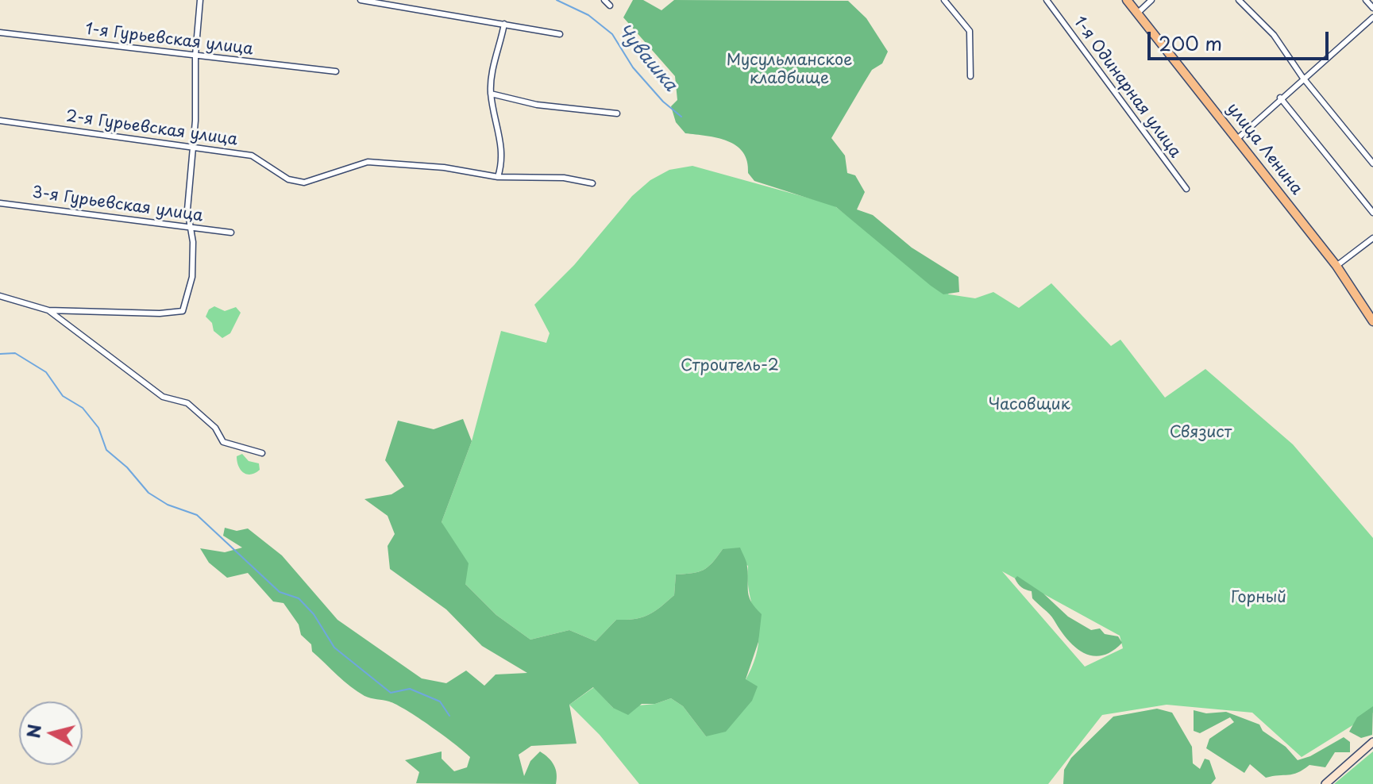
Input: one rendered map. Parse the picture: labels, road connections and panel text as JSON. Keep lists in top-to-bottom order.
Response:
{
  "streets": {
    "main road": ["улица Ленина"],
    "street": [
      "1-я Гурьевская улица",
      "1-я Одинарная улица",
      "2-я Гурьевская улица",
      "3-я Гурьевская улица"
    ]
  },
  "water": ["Чувашка"],
  "parks": [
    "Мусульманское кладбище",
    "Строитель-2",
    "Часовщик",
    "Связист",
    "Горный"
  ],
  "scale_bar": "200 m",
  "north": "left"
}
